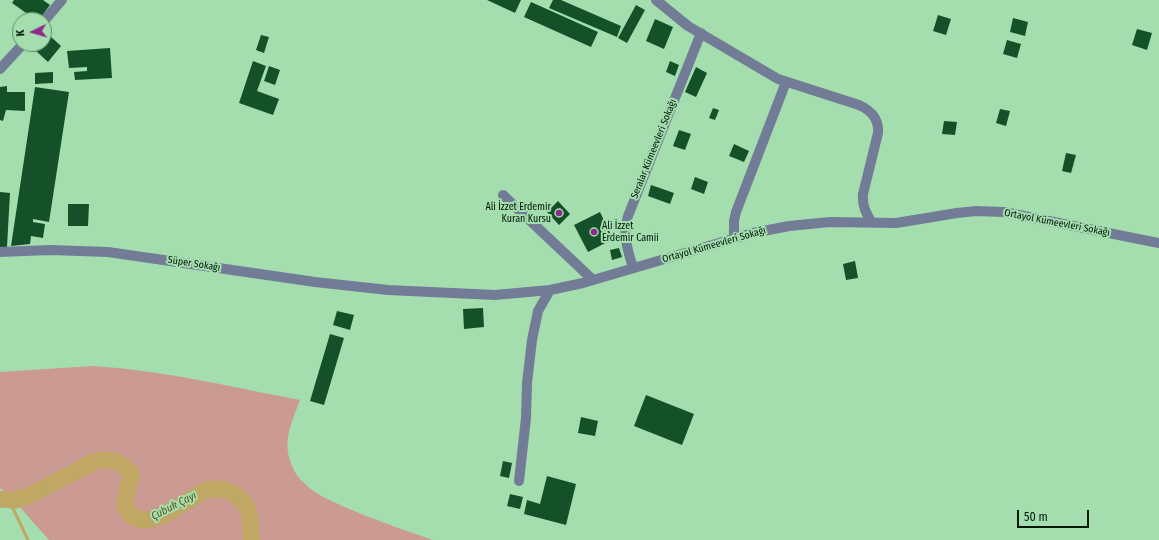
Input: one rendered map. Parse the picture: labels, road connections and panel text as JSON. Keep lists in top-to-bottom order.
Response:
{
  "streets": {
    "street": ["Seralar Kümeevleri Sokağı", "Ortayol Kümeevleri Sokağı", "Süper Sokağı"]
  },
  "crossings": [
    ["Seralar Kümeevleri Sokağı", "Ortayol Kümeevleri Sokağı"],
    ["Ortayol Kümeevleri Sokağı", "Süper Sokağı"]
  ],
  "water": ["Çubuk Çayı"],
  "places": ["Ali İzzet Erdemir Kuran Kursu", "Ali İzzet Erdemir Camii"],
  "scale_bar": "50 m",
  "north": "left"
}
